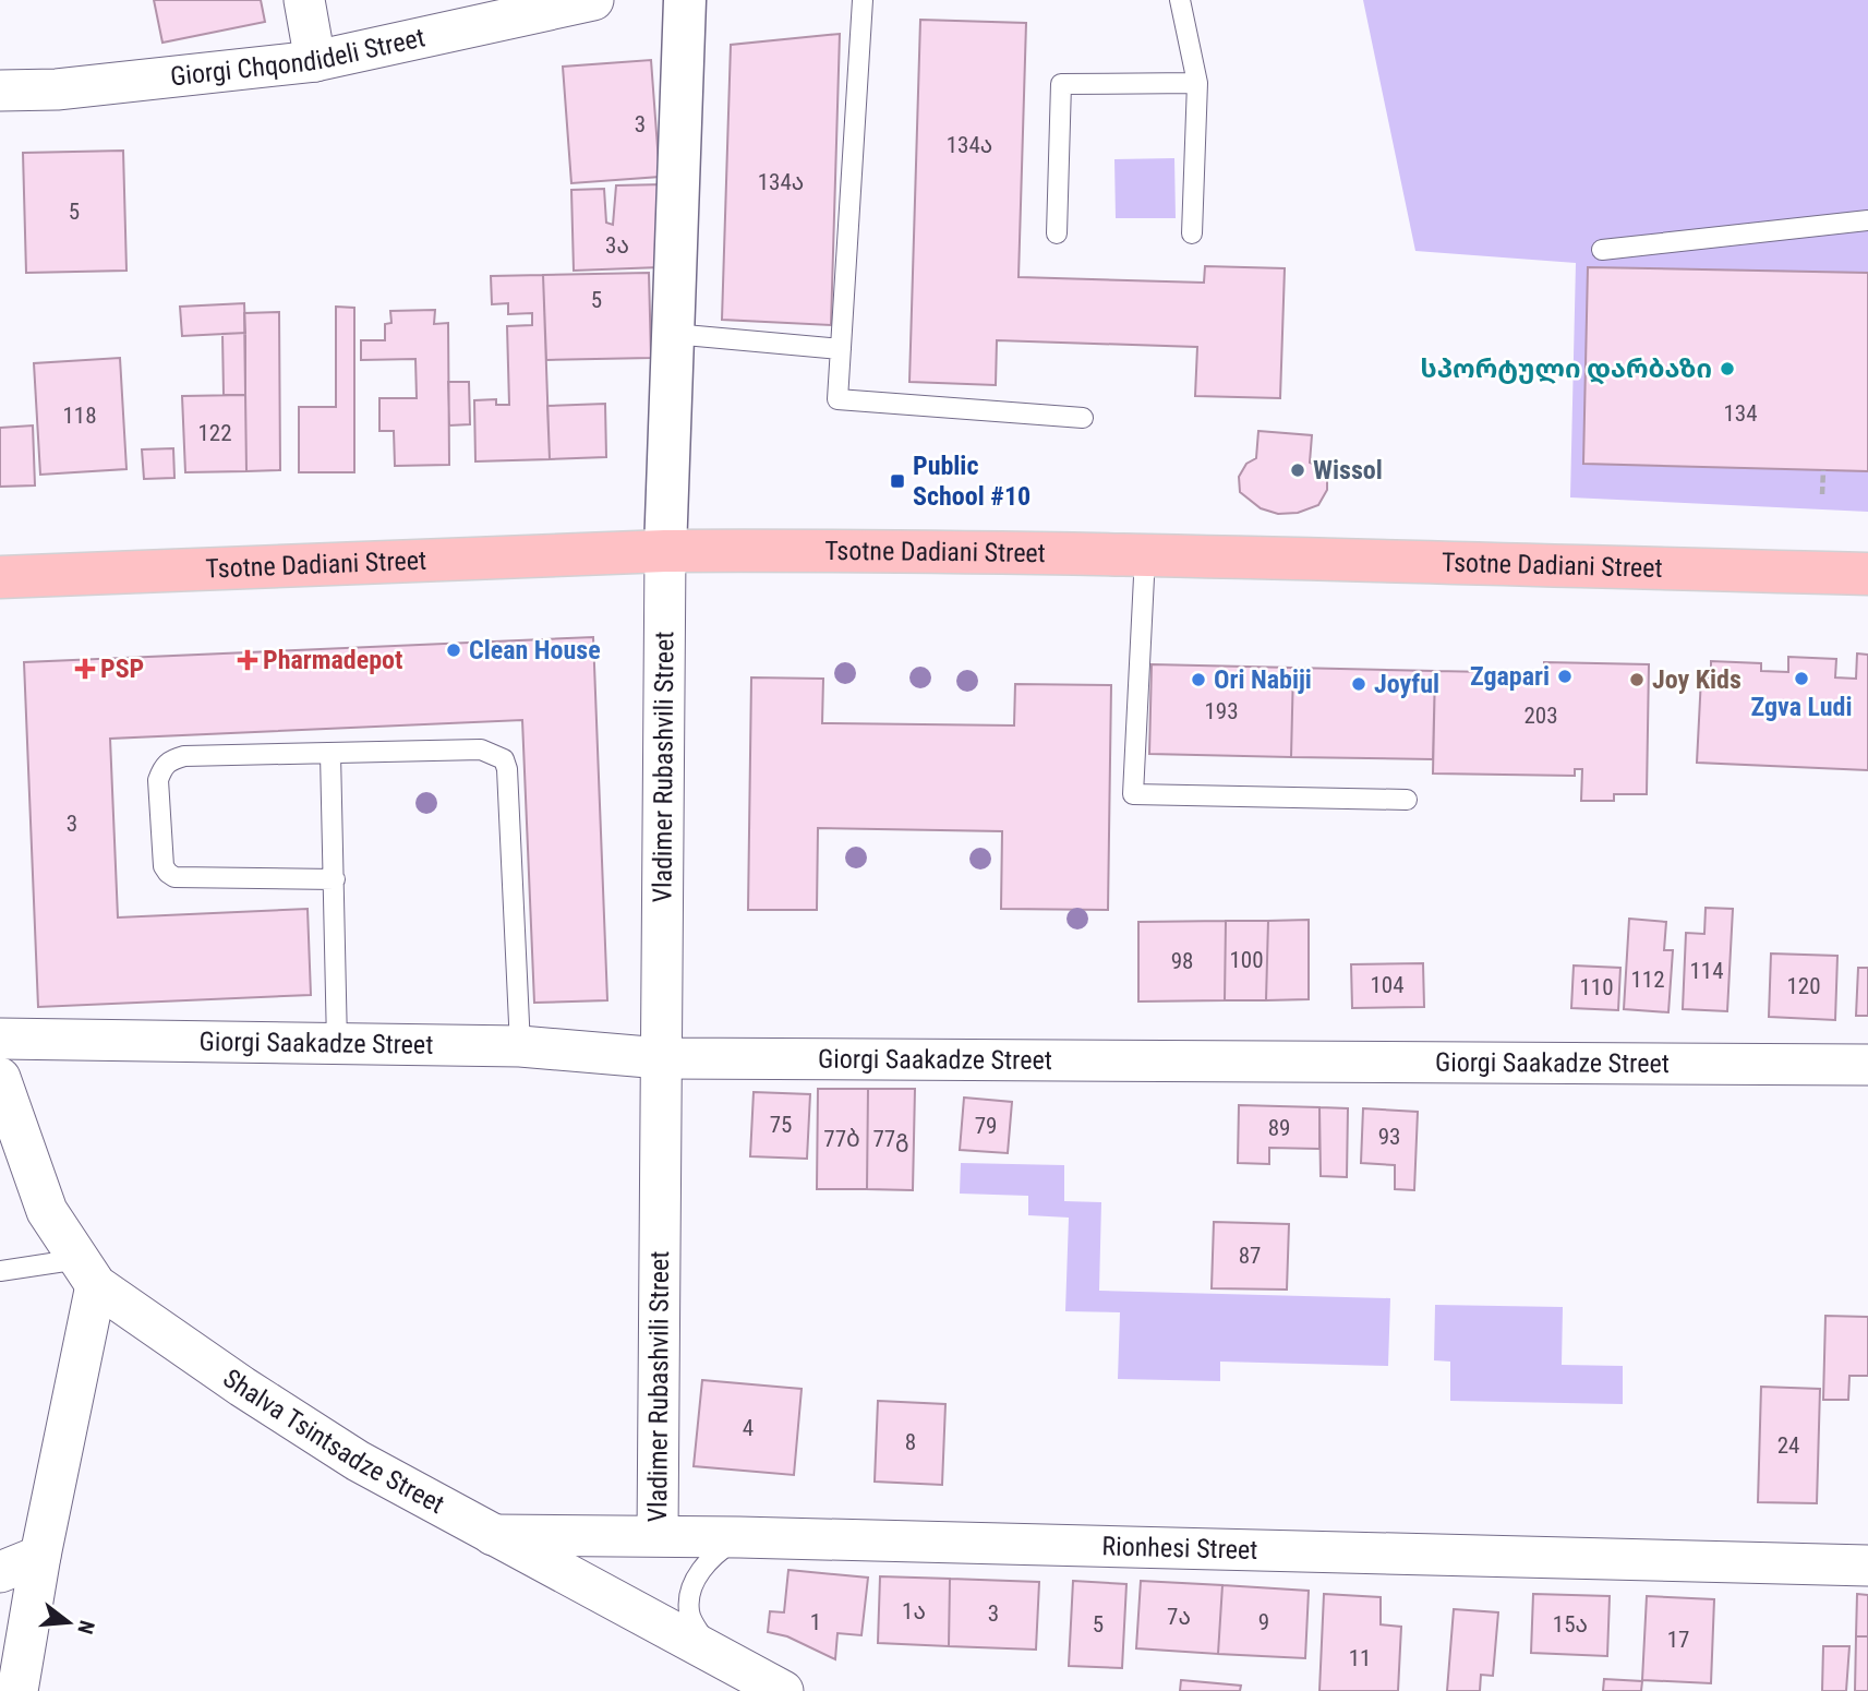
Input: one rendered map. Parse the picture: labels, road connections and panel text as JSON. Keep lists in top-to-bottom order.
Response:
{
  "streets": {
    "main road": ["Tsotne Dadiani Street"],
    "street": [
      "Giorgi Chqondideli Street",
      "Vladimer Rubashvili Street",
      "Giorgi Saakadze Street",
      "Shalva Tsintsadze Street",
      "Rionhesi Street"
    ]
  },
  "crossings": [
    ["Tsotne Dadiani Street", "Vladimer Rubashvili Street"],
    ["Vladimer Rubashvili Street", "Giorgi Saakadze Street"],
    ["Vladimer Rubashvili Street", "Rionhesi Street"],
    ["Shalva Tsintsadze Street", "Rionhesi Street"]
  ],
  "places": {
    "other": [
      "სპორტული დარბაზი",
      "Wissol",
      "Clean House",
      "Zgapari",
      "Zgva Ludi",
      "Ori Nabiji",
      "Joy Kids",
      "Joyful"
    ],
    "transit": ["Public School #10"],
    "health": ["Pharmadepot", "PSP"]
  },
  "house_numbers": [
    "3",
    "134ა",
    "134ა",
    "5",
    "3ა",
    "5",
    "134",
    "118",
    "122",
    "193",
    "203",
    "3",
    "100",
    "98",
    "114",
    "112",
    "104",
    "120",
    "110",
    "75",
    "79",
    "89",
    "93",
    "77ბ",
    "77გ",
    "87",
    "4",
    "8",
    "24",
    "1ა",
    "3",
    "7ა",
    "1",
    "9",
    "5",
    "15ა",
    "17",
    "11"
  ],
  "north": "right"
}
